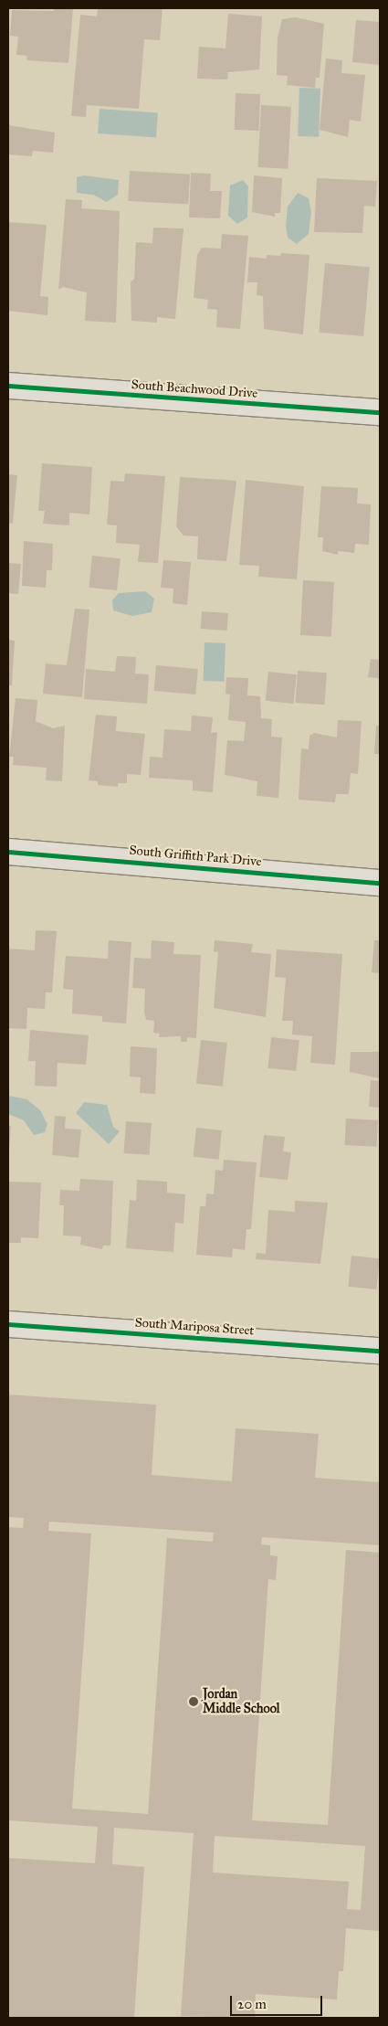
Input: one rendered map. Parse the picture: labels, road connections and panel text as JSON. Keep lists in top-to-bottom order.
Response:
{
  "streets": {
    "street": ["South Beachwood Drive", "South Griffith Park Drive", "South Mariposa Street"]
  },
  "places": ["Jordan Middle School"],
  "scale_bar": "20 m"
}
